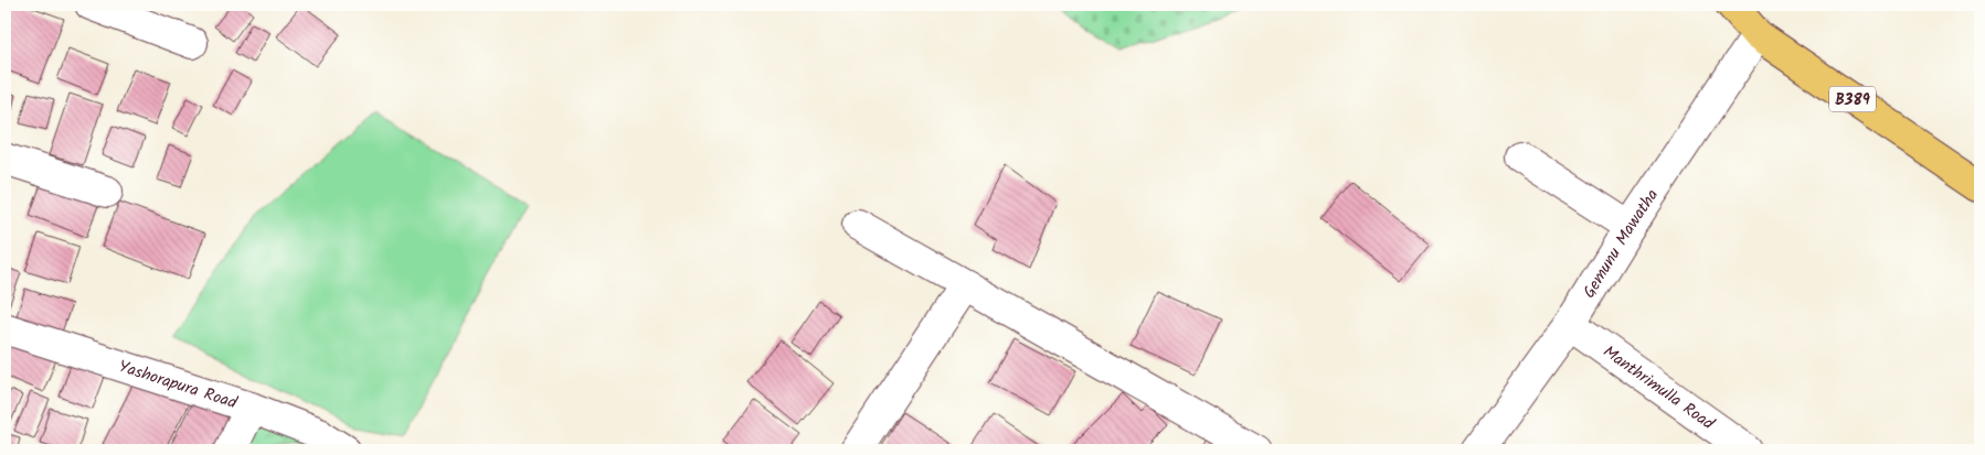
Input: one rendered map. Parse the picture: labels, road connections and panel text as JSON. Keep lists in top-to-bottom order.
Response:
{
  "streets": {
    "main road": ["B389"],
    "street": ["Gemunu Mawatha", "Yashorapura Road", "Manthrimulla Road"]
  },
  "crossings": [
    ["B389", "Gemunu Mawatha"],
    ["Gemunu Mawatha", "Manthrimulla Road"]
  ]
}
